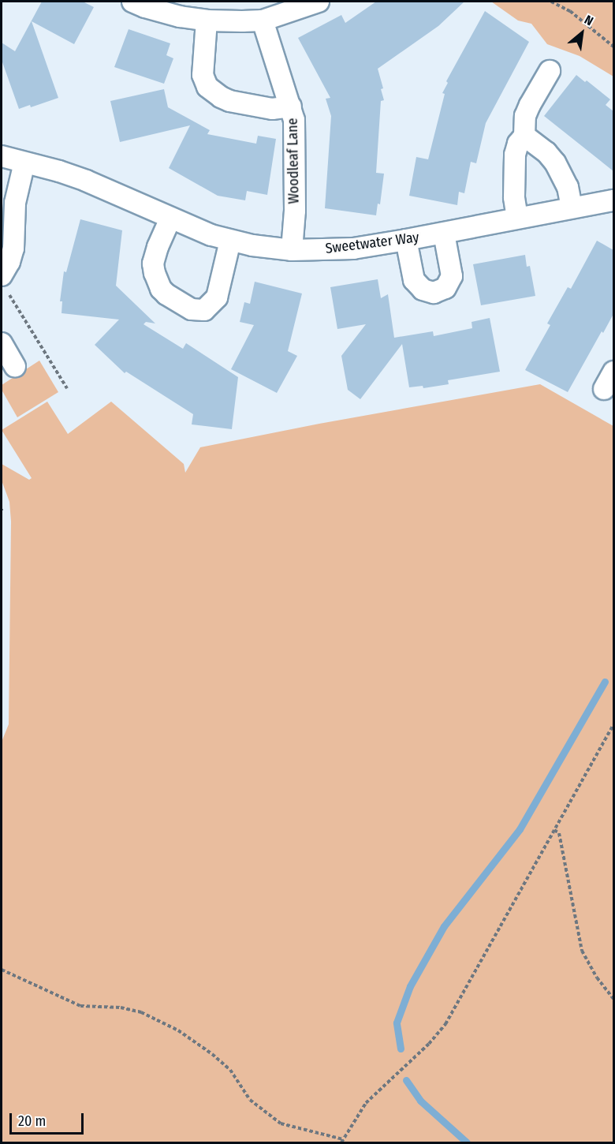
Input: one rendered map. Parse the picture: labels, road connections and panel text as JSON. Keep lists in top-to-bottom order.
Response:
{
  "streets": {
    "street": ["Woodleaf Lane", "Sweetwater Way"]
  },
  "crossings": [
    ["Woodleaf Lane", "Sweetwater Way"]
  ],
  "scale_bar": "20 m",
  "north": "top right"
}
